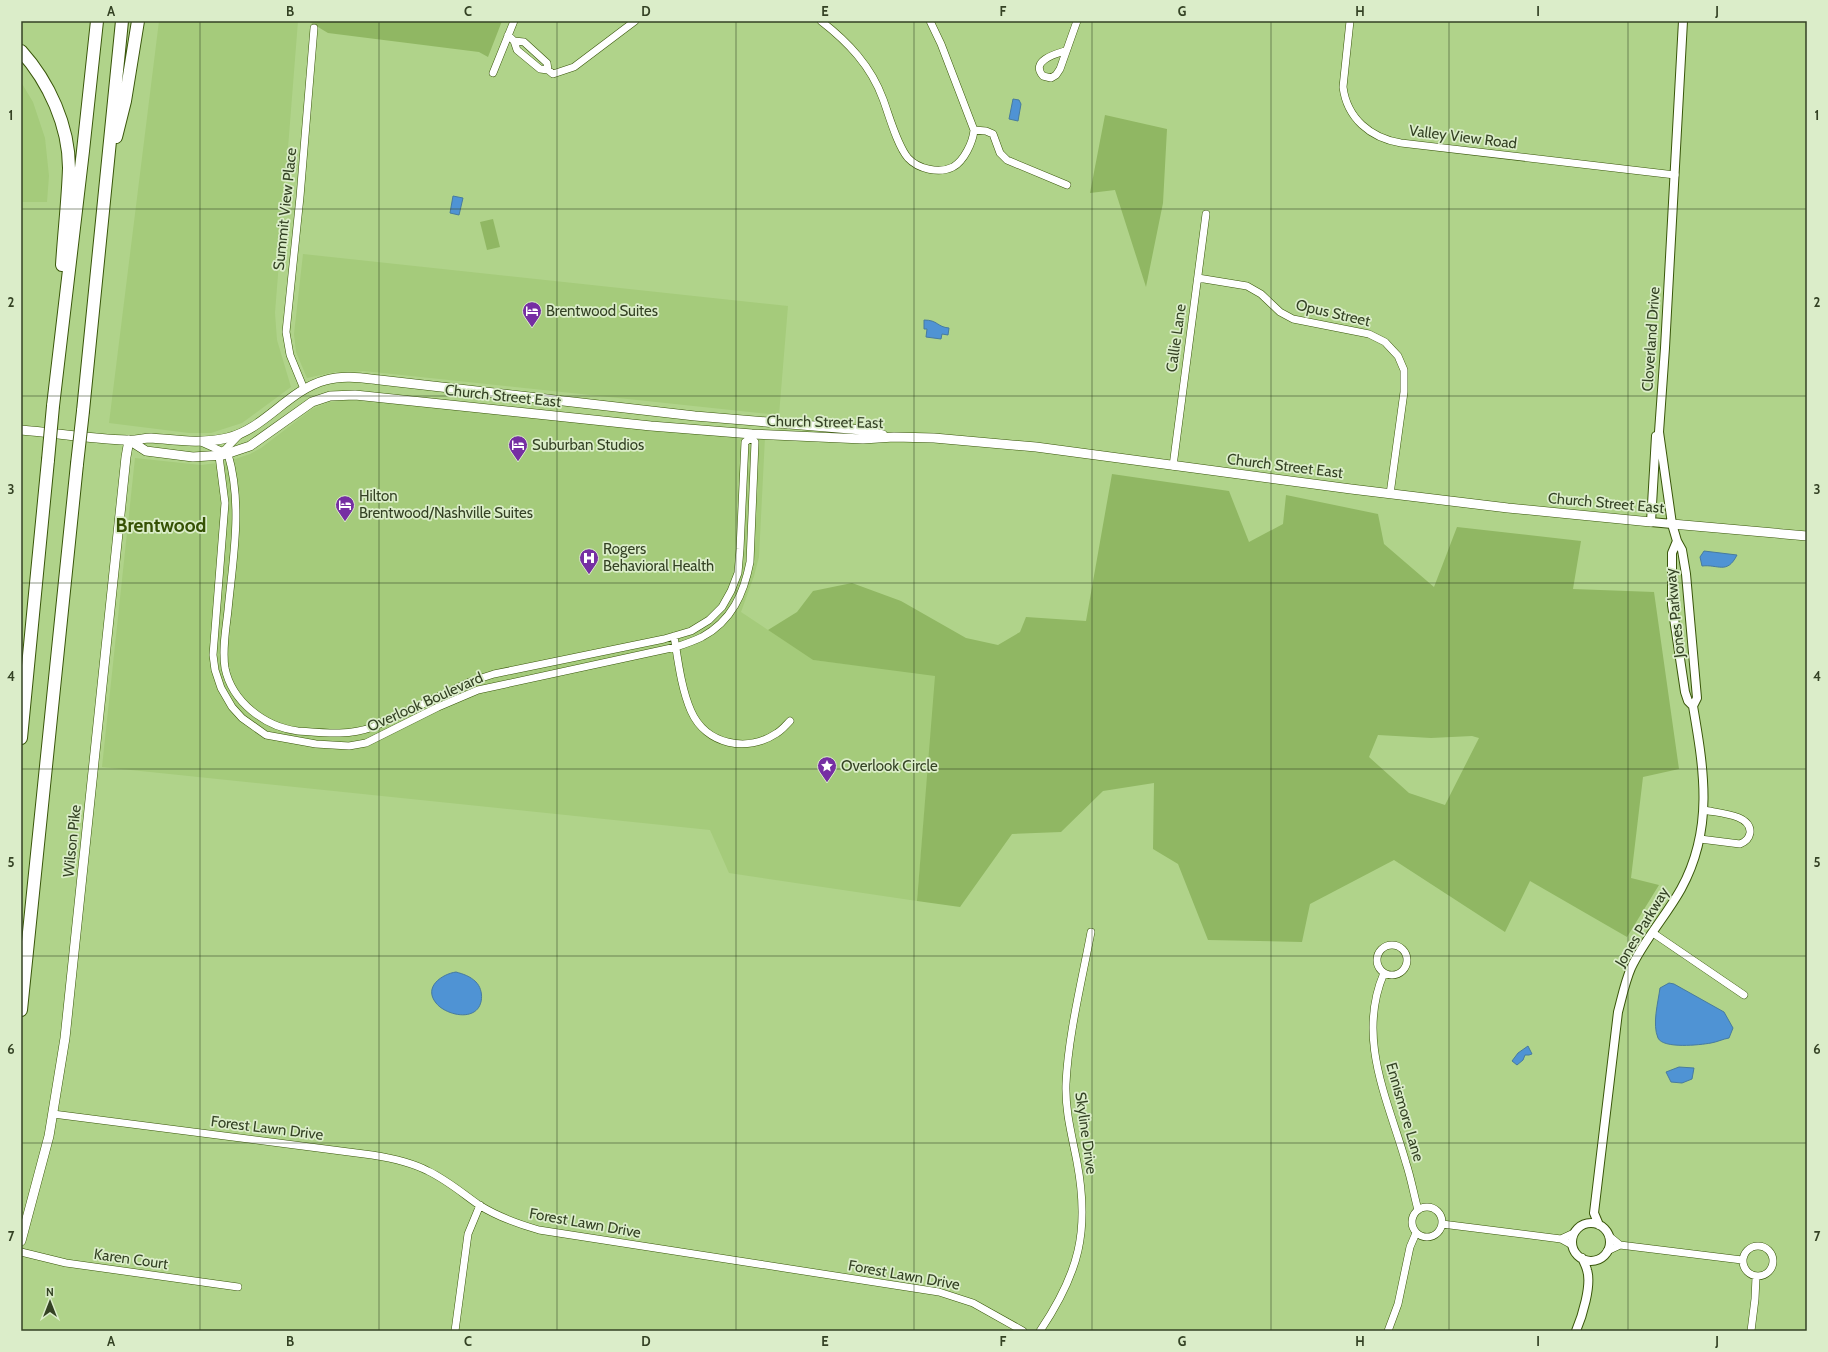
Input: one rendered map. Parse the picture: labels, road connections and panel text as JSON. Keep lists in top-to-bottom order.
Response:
{
  "streets": {
    "main road": ["Church Street East", "Wilson Pike"],
    "street": [
      "Valley View Road",
      "Summit View Place",
      "Opus Street",
      "Callie Lane",
      "Cloverland Drive",
      "Jones Parkway",
      "Overlook Boulevard",
      "Ennismore Lane",
      "Forest Lawn Drive",
      "Skyline Drive",
      "Karen Court"
    ]
  },
  "crossings": [
    ["Valley View Road", "Cloverland Drive"],
    ["Summit View Place", "Church Street East"],
    ["Opus Street", "Callie Lane"],
    ["Opus Street", "Church Street East"],
    ["Callie Lane", "Church Street East"],
    ["Cloverland Drive", "Church Street East"],
    ["Cloverland Drive", "Jones Parkway"],
    ["Church Street East", "Jones Parkway"],
    ["Church Street East", "Overlook Boulevard"],
    ["Church Street East", "Wilson Pike"],
    ["Wilson Pike", "Forest Lawn Drive"]
  ],
  "districts": ["Brentwood"],
  "places": {
    "hotel": ["Brentwood Suites", "Suburban Studios", "Hilton Brentwood/Nashville Suites"],
    "hospital": ["Rogers Behavioral Health"],
    "place": ["Overlook Circle"]
  },
  "north": "top",
  "grid": {
    "columns": [
      "A",
      "B",
      "C",
      "D",
      "E",
      "F",
      "G",
      "H",
      "I",
      "J"
    ],
    "rows": [
      "1",
      "2",
      "3",
      "4",
      "5",
      "6",
      "7"
    ]
  }
}
